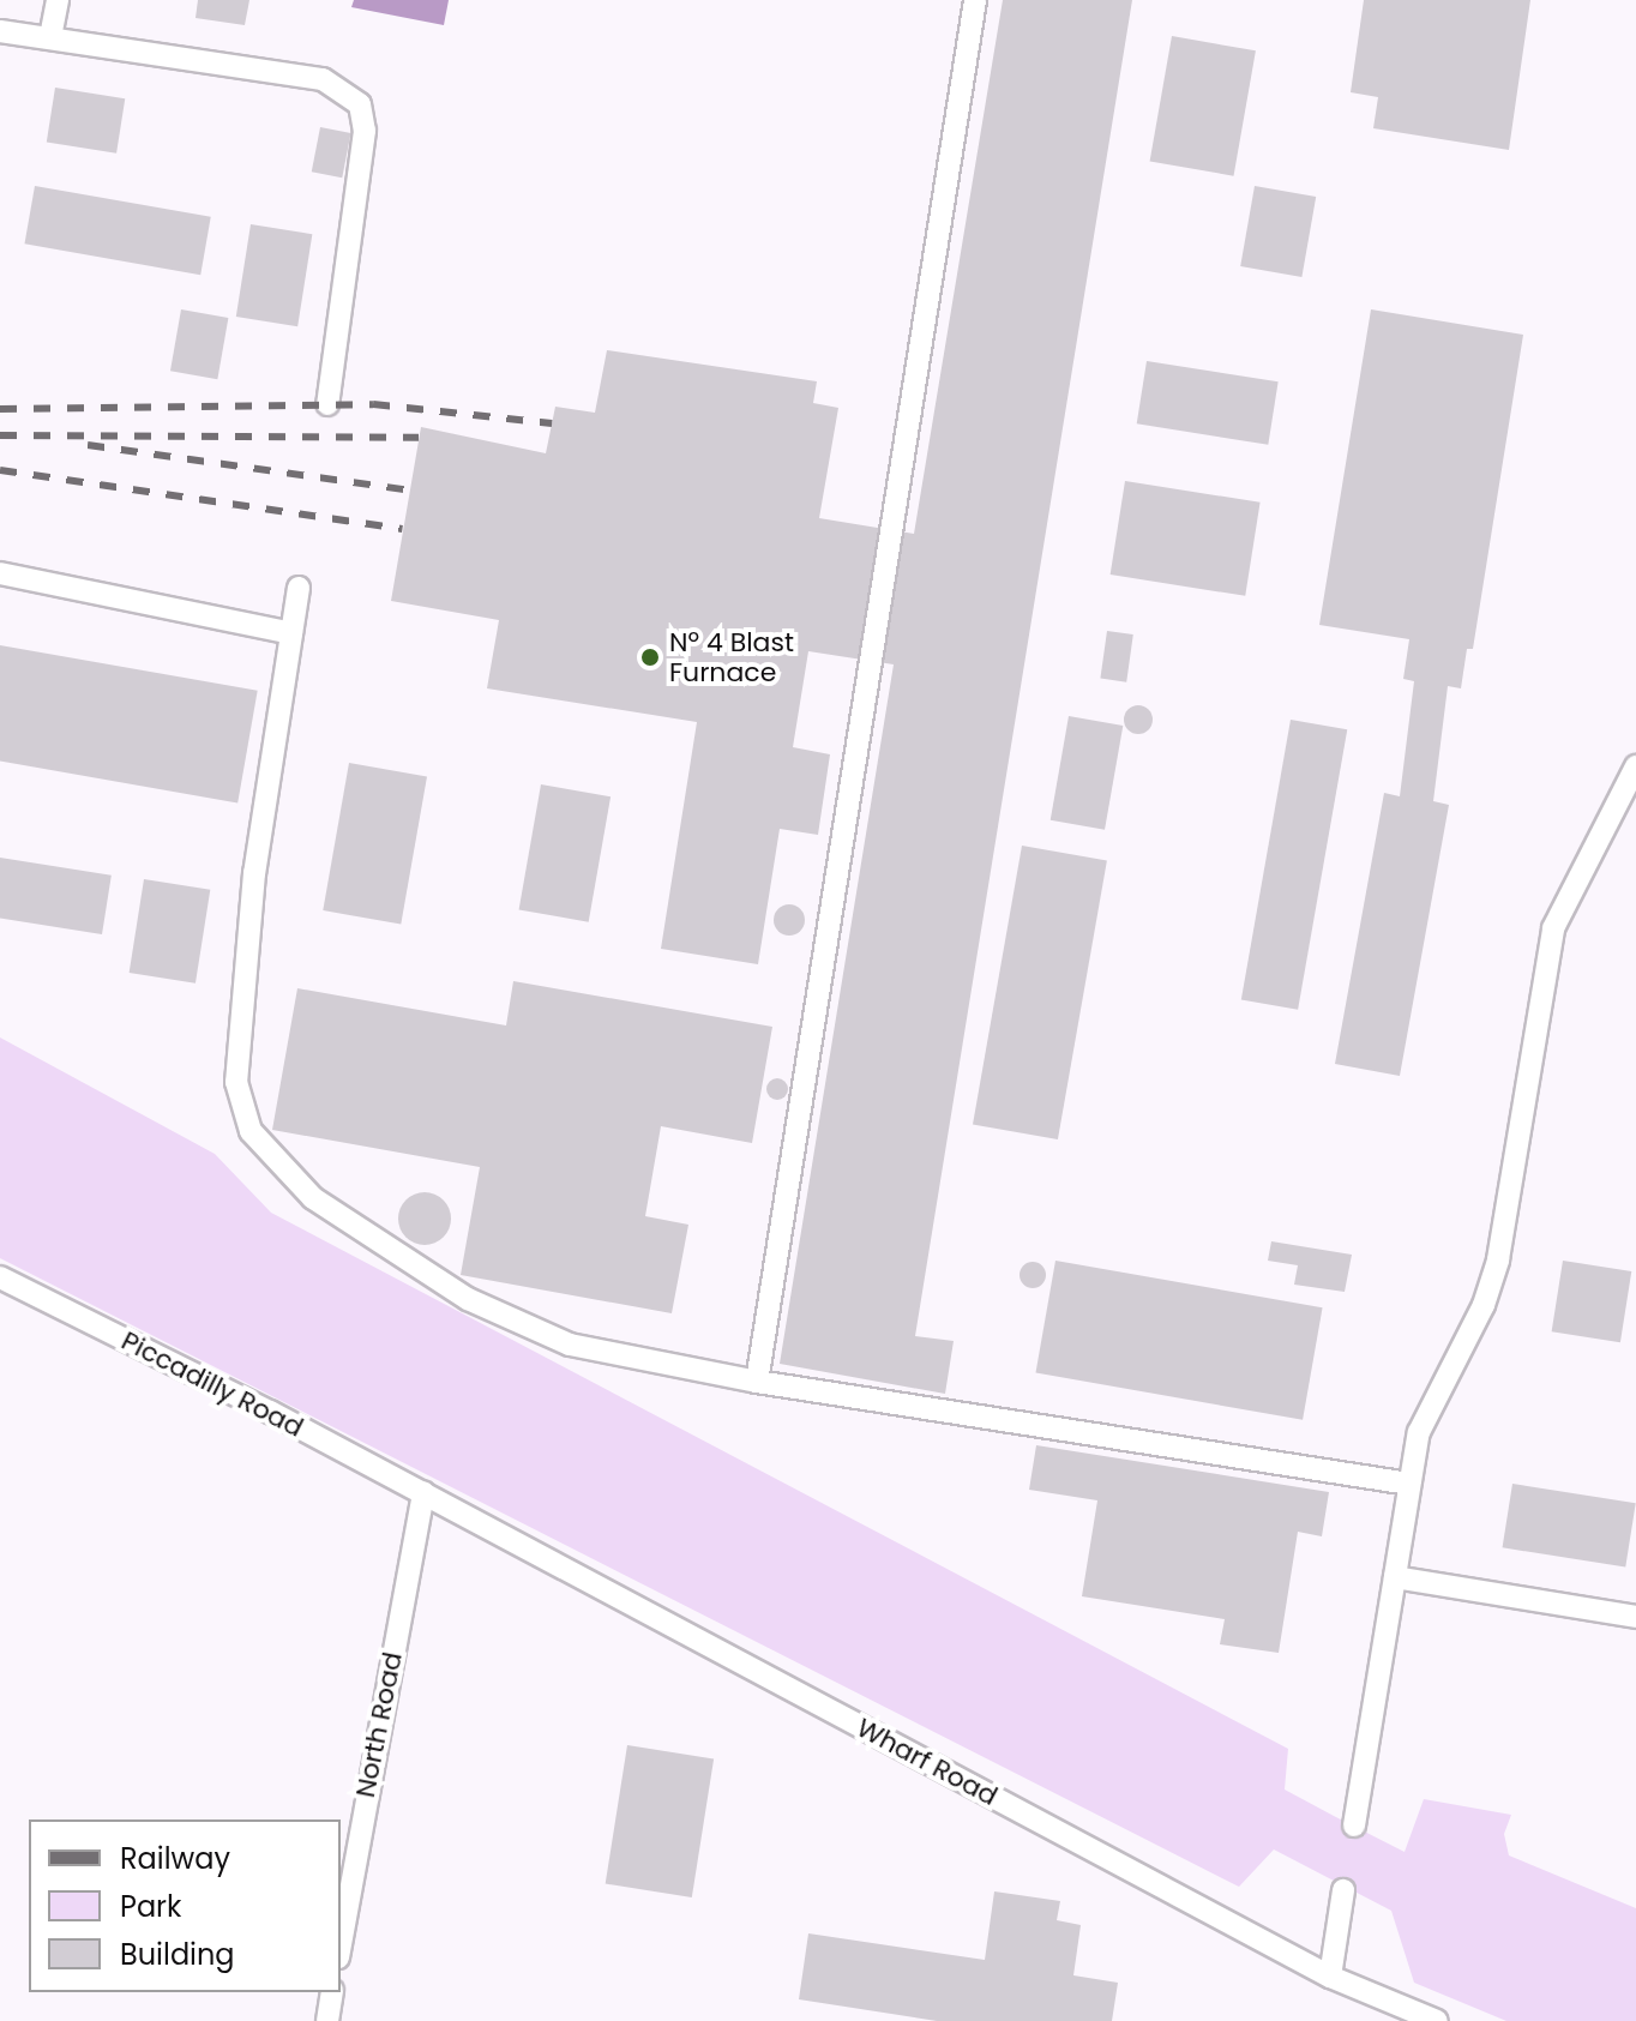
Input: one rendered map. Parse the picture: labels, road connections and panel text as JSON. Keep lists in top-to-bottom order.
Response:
{
  "streets": {
    "lane": ["Piccadilly Road", "North Road", "Wharf Road"]
  },
  "crossings": [
    ["Piccadilly Road", "North Road"],
    ["Piccadilly Road", "Wharf Road"],
    ["North Road", "Wharf Road"]
  ],
  "places": ["Nº 4 Blast Furnace"],
  "legend": ["Railway", "Park", "Building"]
}
